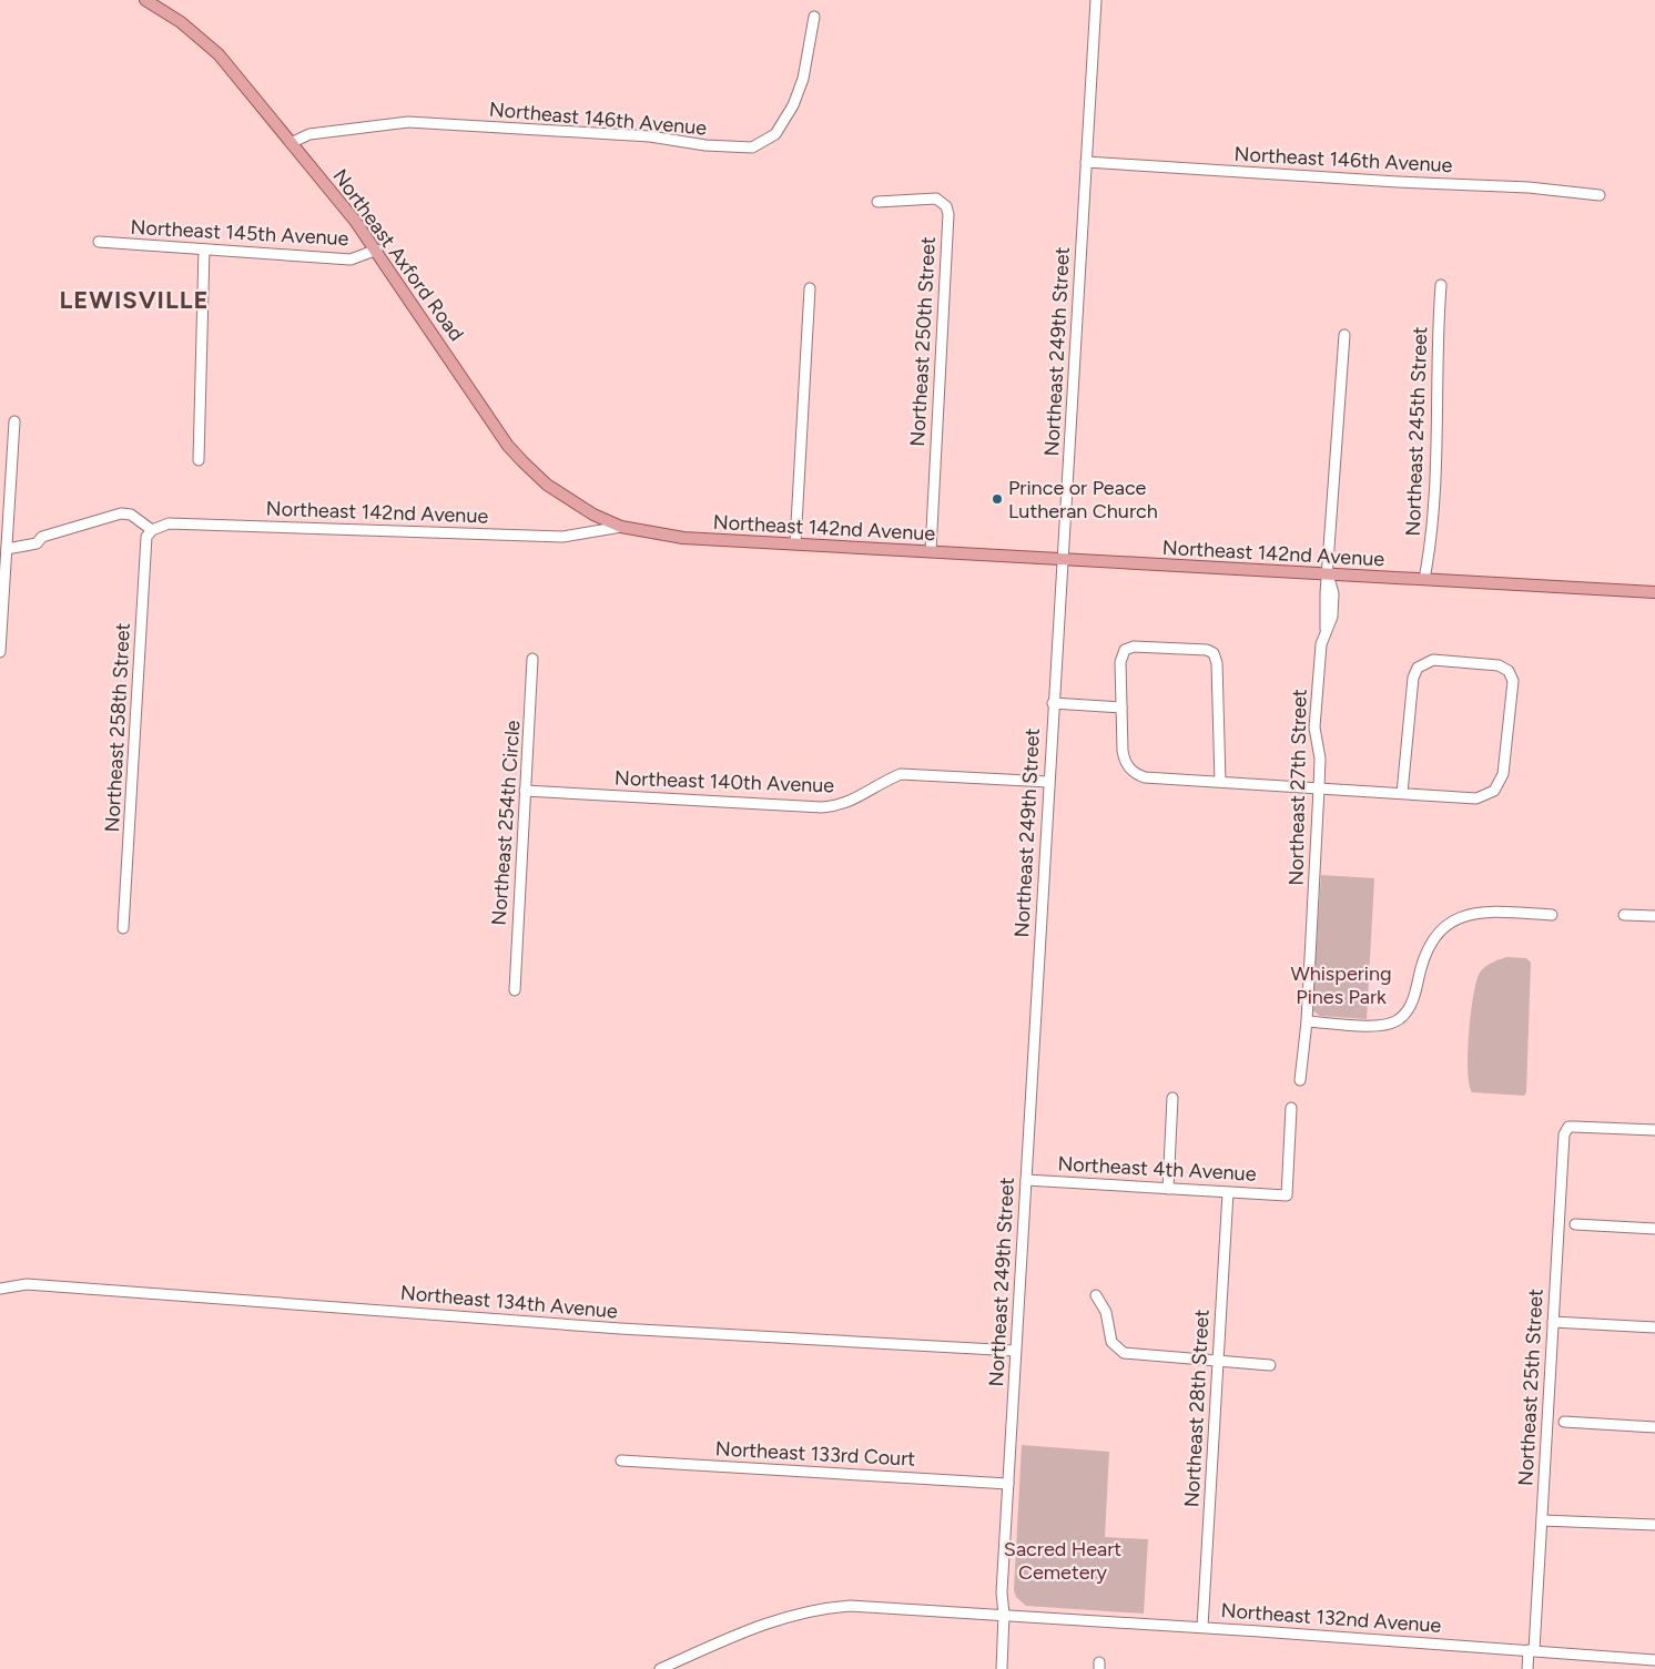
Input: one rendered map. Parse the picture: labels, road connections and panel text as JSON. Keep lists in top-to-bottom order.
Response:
{
  "streets": {
    "main road": ["Northeast Axford Road", "Northeast 142nd Avenue"],
    "street": [
      "Northeast 146th Avenue",
      "Northeast 145th Avenue",
      "Northeast 250th Street",
      "Northeast 249th Street",
      "Northeast 245th Street",
      "Northeast 258th Street",
      "Northeast 140th Avenue",
      "Northeast 27th Street",
      "Northeast 254th Circle",
      "Northeast 4th Avenue",
      "Northeast 134th Avenue",
      "Northeast 25th Street",
      "Northeast 28th Street",
      "Northeast 133rd Court",
      "Northeast 132nd Avenue"
    ]
  },
  "crossings": [
    ["Northeast 146th Avenue", "Northeast Axford Road"],
    ["Northeast 146th Avenue", "Northeast 249th Street"],
    ["Northeast 145th Avenue", "Northeast Axford Road"],
    ["Northeast Axford Road", "Northeast 142nd Avenue"],
    ["Northeast 250th Street", "Northeast 142nd Avenue"],
    ["Northeast 249th Street", "Northeast 142nd Avenue"],
    ["Northeast 249th Street", "Northeast 140th Avenue"],
    ["Northeast 249th Street", "Northeast 4th Avenue"],
    ["Northeast 249th Street", "Northeast 134th Avenue"],
    ["Northeast 249th Street", "Northeast 133rd Court"],
    ["Northeast 249th Street", "Northeast 132nd Avenue"],
    ["Northeast 245th Street", "Northeast 142nd Avenue"],
    ["Northeast 142nd Avenue", "Northeast 258th Street"],
    ["Northeast 142nd Avenue", "Northeast 27th Street"],
    ["Northeast 140th Avenue", "Northeast 254th Circle"],
    ["Northeast 4th Avenue", "Northeast 28th Street"],
    ["Northeast 25th Street", "Northeast 132nd Avenue"],
    ["Northeast 28th Street", "Northeast 132nd Avenue"]
  ],
  "districts": ["LEWISVILLE"],
  "parks": ["Whispering Pines Park", "Sacred Heart Cemetery"],
  "places": ["Prince or Peace Lutheran Church"]
}
